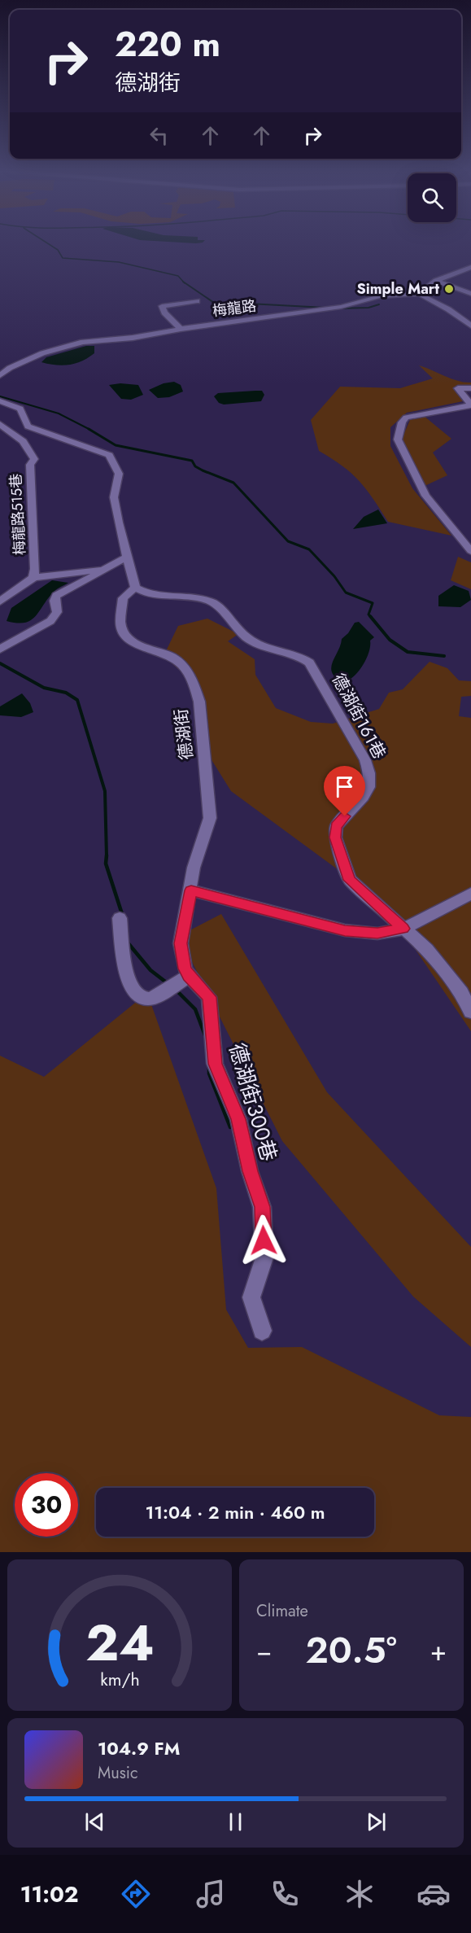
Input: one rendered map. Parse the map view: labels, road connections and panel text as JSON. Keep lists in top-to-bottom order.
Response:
{
  "streets": {
    "street": [
      "梅龍路",
      "梅龍路515巷",
      "德湖街161巷",
      "德湖街",
      "德湖街300巷"
    ]
  },
  "crossings": [
    ["德湖街161巷", "德湖街"],
    ["德湖街", "德湖街300巷"]
  ],
  "places": ["Simple Mart"],
  "page": {
    "turn": ["220 m", "德湖街"],
    "limit": "30",
    "trip": "11:04 · 2 min · 460 m",
    "tile": "Climate",
    "heat": ["−", "20.5°", "+"],
    "song": ["104.9 FM", "Music"],
    "tabs": "11:02",
    "gauge": ["24", "km/h"]
  }
}
